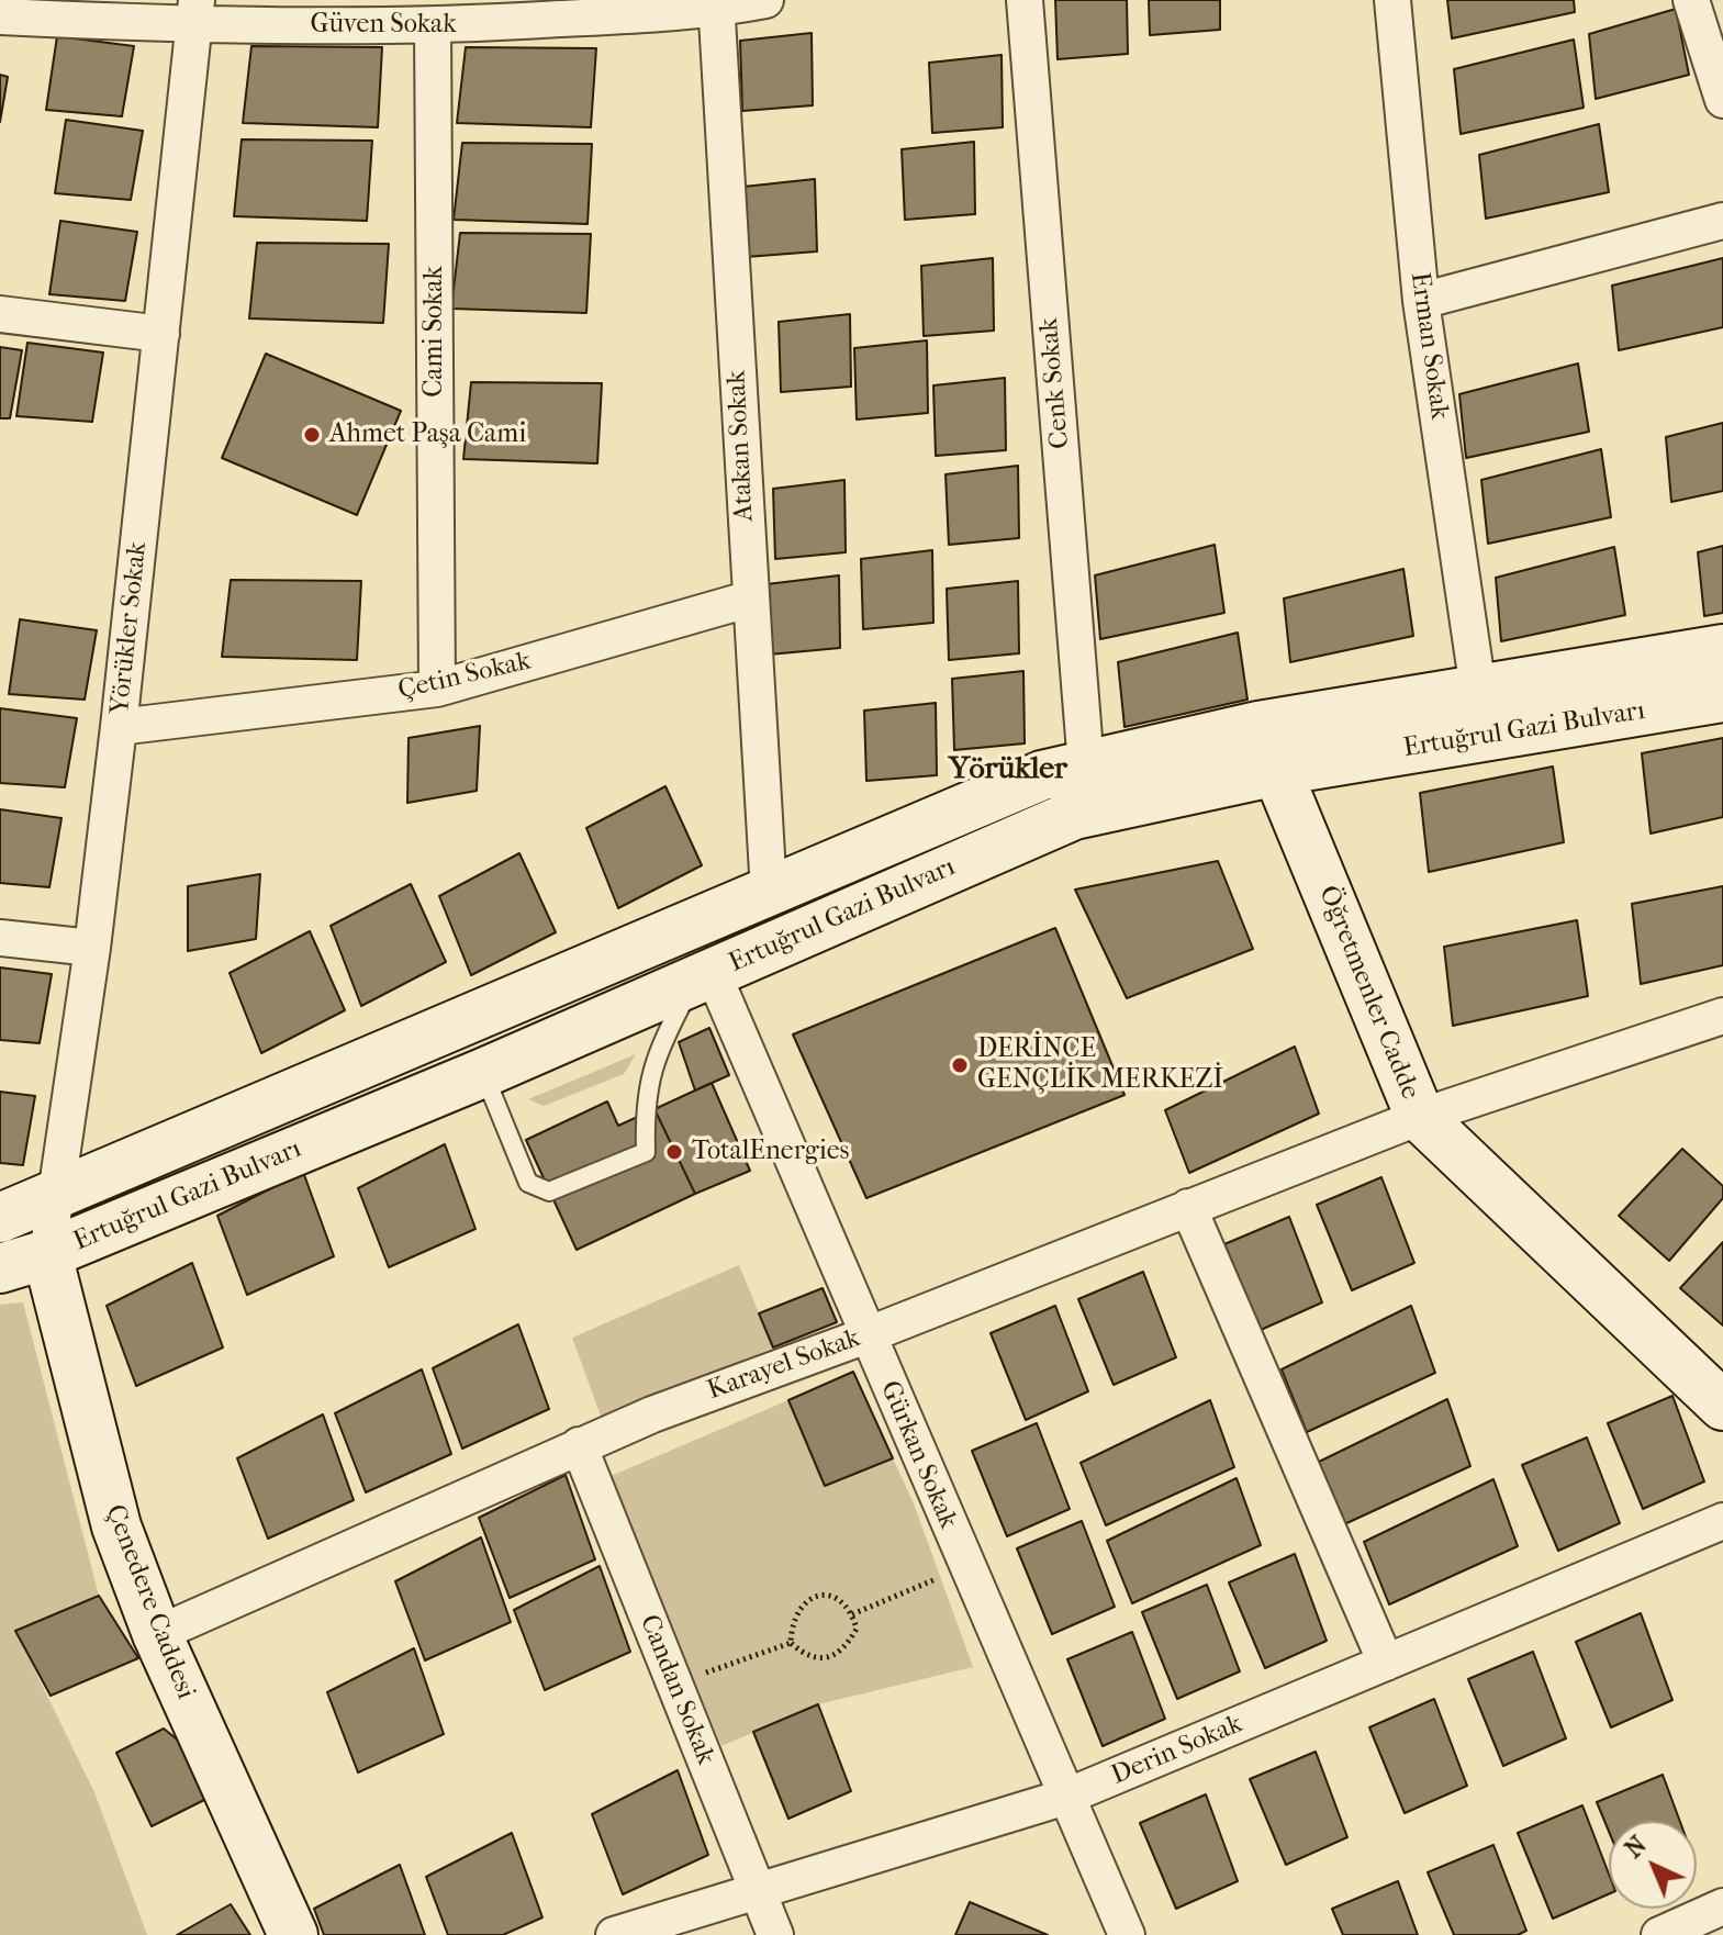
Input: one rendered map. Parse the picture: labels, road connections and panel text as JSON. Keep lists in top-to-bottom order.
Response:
{
  "streets": {
    "main road": ["Ertuğrul Gazi Bulvarı", "Öğretmenler Cadde", "Çenedere Caddesi"],
    "street": [
      "Güven Sokak",
      "Cami Sokak",
      "Erman Sokak",
      "Cenk Sokak",
      "Atakan Sokak",
      "Yörükler Sokak",
      "Çetin Sokak",
      "Karayel Sokak",
      "Gürkan Sokak",
      "Candan Sokak",
      "Derin Sokak"
    ]
  },
  "crossings": [
    ["Güven Sokak", "Cami Sokak"],
    ["Güven Sokak", "Atakan Sokak"],
    ["Güven Sokak", "Yörükler Sokak"],
    ["Cami Sokak", "Çetin Sokak"],
    ["Erman Sokak", "Ertuğrul Gazi Bulvarı"],
    ["Cenk Sokak", "Ertuğrul Gazi Bulvarı"],
    ["Atakan Sokak", "Çetin Sokak"],
    ["Atakan Sokak", "Ertuğrul Gazi Bulvarı"],
    ["Yörükler Sokak", "Çetin Sokak"],
    ["Yörükler Sokak", "Ertuğrul Gazi Bulvarı"],
    ["Yörükler Sokak", "Çenedere Caddesi"],
    ["Ertuğrul Gazi Bulvarı", "Öğretmenler Cadde"],
    ["Ertuğrul Gazi Bulvarı", "Gürkan Sokak"],
    ["Ertuğrul Gazi Bulvarı", "Çenedere Caddesi"],
    ["Öğretmenler Cadde", "Karayel Sokak"],
    ["Karayel Sokak", "Gürkan Sokak"],
    ["Karayel Sokak", "Çenedere Caddesi"],
    ["Karayel Sokak", "Candan Sokak"],
    ["Gürkan Sokak", "Derin Sokak"],
    ["Candan Sokak", "Derin Sokak"]
  ],
  "districts": ["Yörükler"],
  "places": ["Ahmet Paşa Cami", "DERİNCE GENÇLİK MERKEZİ", "TotalEnergies"],
  "north": "top left"
}
